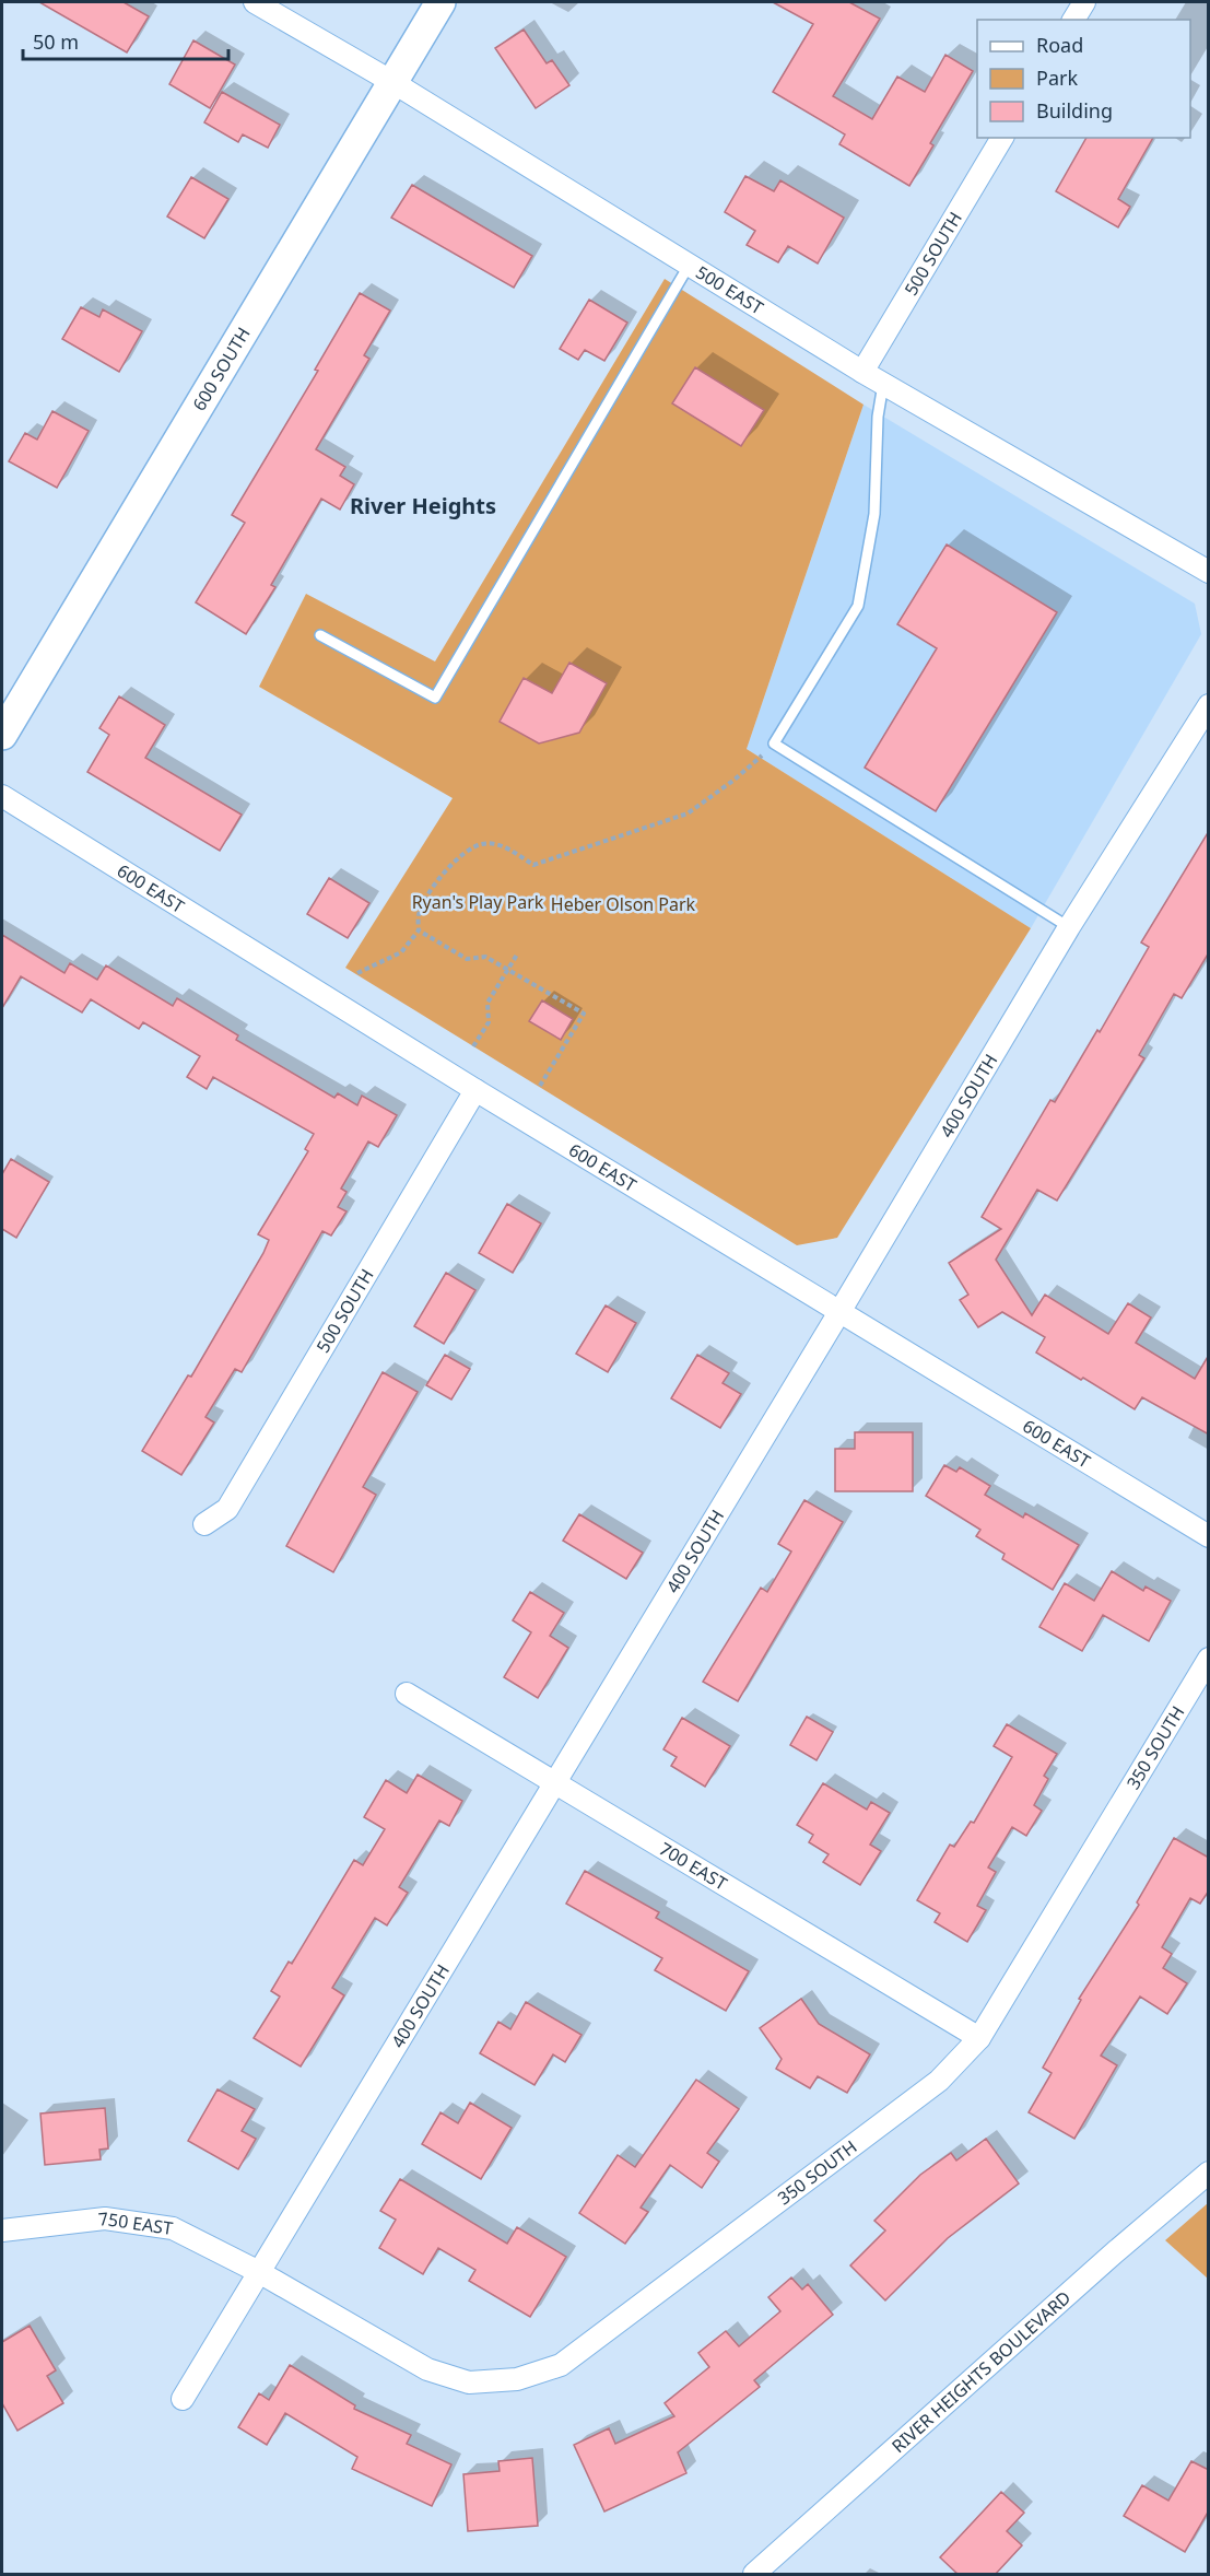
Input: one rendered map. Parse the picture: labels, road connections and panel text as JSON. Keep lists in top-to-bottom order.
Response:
{
  "streets": {
    "street": [
      "500 SOUTH",
      "500 EAST",
      "600 SOUTH",
      "600 EAST",
      "400 SOUTH",
      "350 SOUTH",
      "700 EAST",
      "750 EAST",
      "RIVER HEIGHTS BOULEVARD"
    ]
  },
  "crossings": [
    ["500 SOUTH", "500 EAST"],
    ["500 SOUTH", "600 EAST"],
    ["500 EAST", "600 SOUTH"],
    ["600 EAST", "400 SOUTH"],
    ["400 SOUTH", "350 SOUTH"],
    ["400 SOUTH", "700 EAST"],
    ["400 SOUTH", "750 EAST"],
    ["350 SOUTH", "700 EAST"],
    ["350 SOUTH", "750 EAST"]
  ],
  "districts": ["River Heights"],
  "parks": ["Ryan's Play Park", "Heber Olson Park"],
  "legend": ["Road", "Park", "Building"],
  "scale_bar": "50 m"
}
